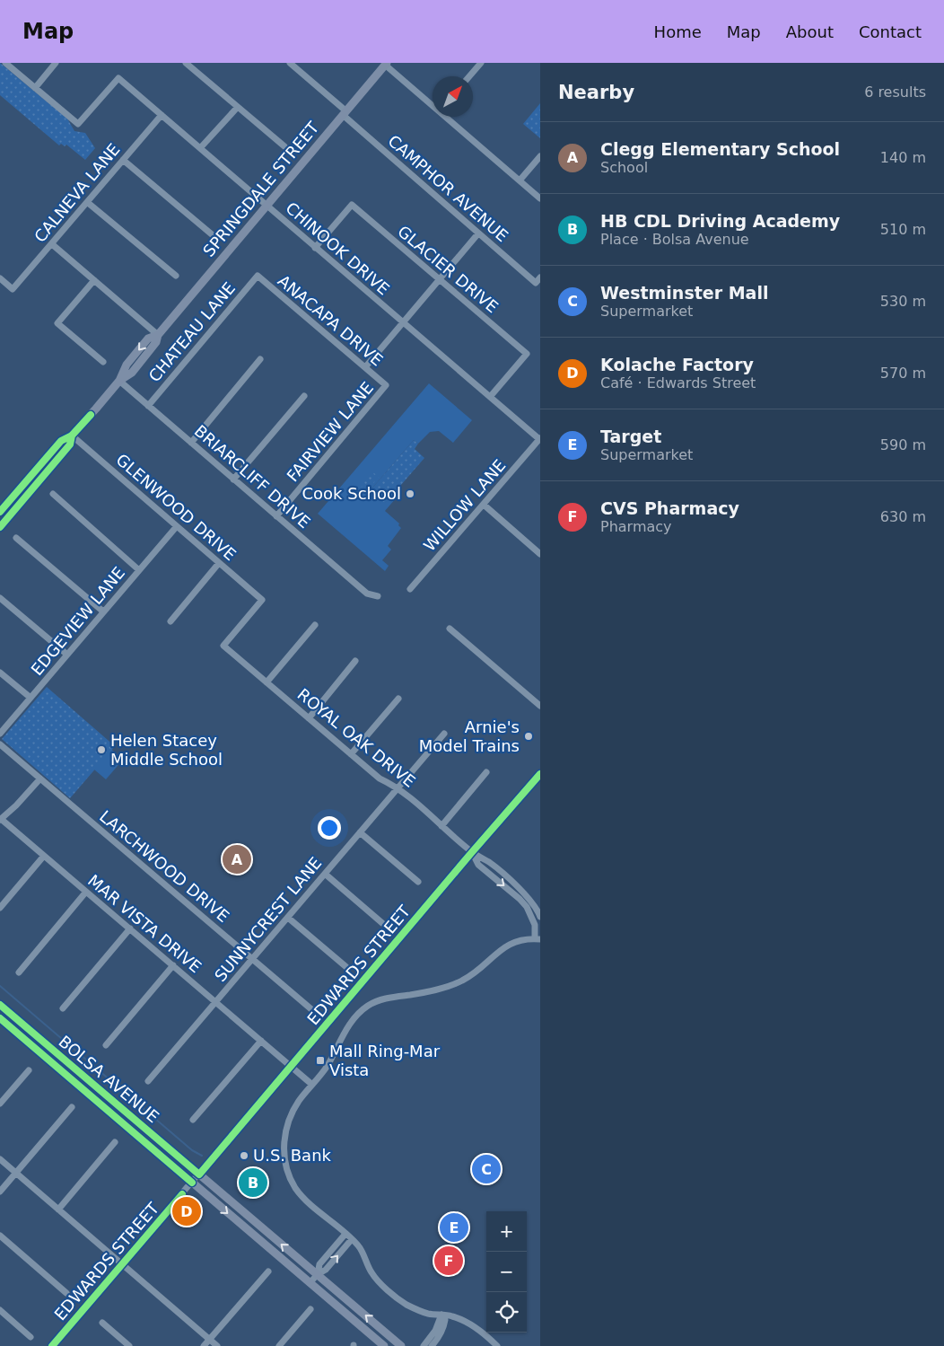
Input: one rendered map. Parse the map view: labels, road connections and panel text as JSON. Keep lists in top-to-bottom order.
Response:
{
  "streets": {
    "main road": ["SPRINGDALE STREET", "BOLSA AVENUE"],
    "street": [
      "CAMPHOR AVENUE",
      "CALNEVA LANE",
      "CHINOOK DRIVE",
      "GLACIER DRIVE",
      "ANACAPA DRIVE",
      "CHATEAU LANE",
      "FAIRVIEW LANE",
      "BRIARCLIFF DRIVE",
      "WILLOW LANE",
      "GLENWOOD DRIVE",
      "EDGEVIEW LANE",
      "ROYAL OAK DRIVE",
      "LARCHWOOD DRIVE",
      "SUNNYCREST LANE",
      "MAR VISTA DRIVE",
      "EDWARDS STREET"
    ]
  },
  "crossings": [
    ["CAMPHOR AVENUE", "SPRINGDALE STREET"],
    ["SPRINGDALE STREET", "CHINOOK DRIVE"],
    ["SPRINGDALE STREET", "BRIARCLIFF DRIVE"],
    ["SPRINGDALE STREET", "GLENWOOD DRIVE"],
    ["CALNEVA LANE", "CHINOOK DRIVE"],
    ["CHINOOK DRIVE", "GLACIER DRIVE"],
    ["CHINOOK DRIVE", "WILLOW LANE"],
    ["ANACAPA DRIVE", "CHATEAU LANE"],
    ["ANACAPA DRIVE", "FAIRVIEW LANE"],
    ["CHATEAU LANE", "BRIARCLIFF DRIVE"],
    ["FAIRVIEW LANE", "BRIARCLIFF DRIVE"],
    ["GLENWOOD DRIVE", "EDGEVIEW LANE"],
    ["GLENWOOD DRIVE", "ROYAL OAK DRIVE"],
    ["ROYAL OAK DRIVE", "SUNNYCREST LANE"],
    ["ROYAL OAK DRIVE", "EDWARDS STREET"],
    ["LARCHWOOD DRIVE", "SUNNYCREST LANE"],
    ["SUNNYCREST LANE", "MAR VISTA DRIVE"],
    ["MAR VISTA DRIVE", "EDWARDS STREET"],
    ["EDWARDS STREET", "BOLSA AVENUE"]
  ],
  "places": {
    "other": [
      "Cook School",
      "Arnie's Model Trains",
      "Helen Stacey Middle School",
      "U.S. Bank"
    ],
    "transit": ["Mall Ring-Mar Vista"]
  },
  "north": "top right",
  "page": {
    "header": "Map",
    "nav": [
      "Home",
      "Map",
      "About",
      "Contact"
    ],
    "heading": ["Nearby", "6 results"],
    "list": [
      {
        "mark": "A",
        "name": "Clegg Elementary School",
        "note": "School",
        "value": "140 m"
      },
      {
        "mark": "B",
        "name": "HB CDL Driving Academy",
        "note": "Place · Bolsa Avenue",
        "value": "510 m"
      },
      {
        "mark": "C",
        "name": "Westminster Mall",
        "note": "Supermarket",
        "value": "530 m"
      },
      {
        "mark": "D",
        "name": "Kolache Factory",
        "note": "Café · Edwards Street",
        "value": "570 m"
      },
      {
        "mark": "E",
        "name": "Target",
        "note": "Supermarket",
        "value": "590 m"
      },
      {
        "mark": "F",
        "name": "CVS Pharmacy",
        "note": "Pharmacy",
        "value": "630 m"
      }
    ],
    "pins": [
      "A",
      "C",
      "B",
      "D",
      "E",
      "F"
    ],
    "map_buttons": ["+", "−"]
  }
}
